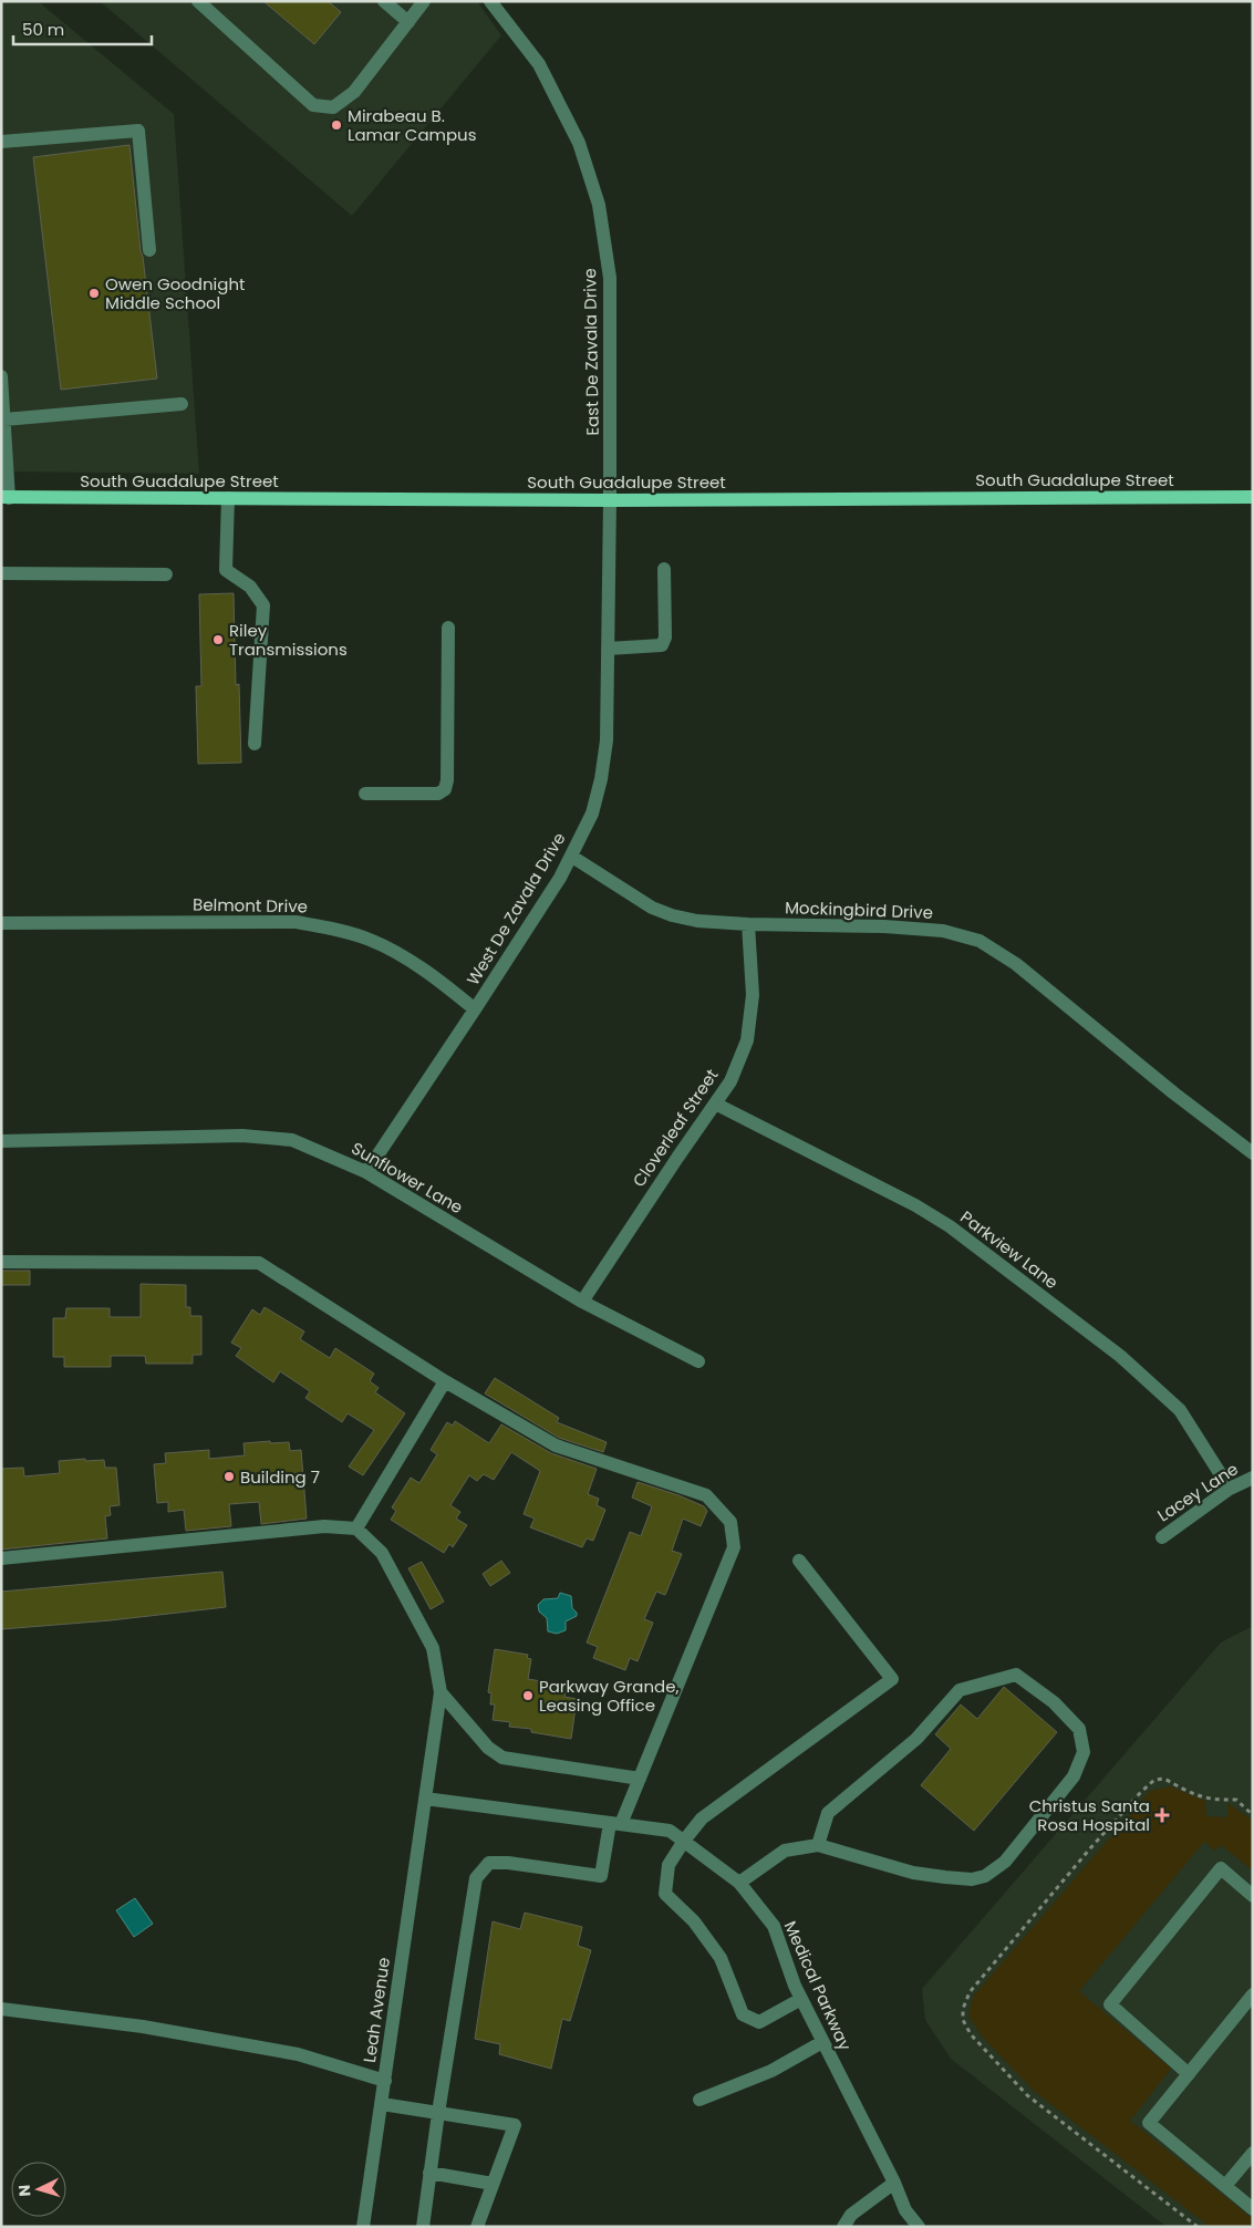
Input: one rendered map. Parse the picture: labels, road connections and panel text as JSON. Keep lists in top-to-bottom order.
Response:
{
  "streets": {
    "main road": ["South Guadalupe Street"],
    "street": [
      "East De Zavala Drive",
      "Belmont Drive",
      "West De Zavala Drive",
      "Mockingbird Drive",
      "Cloverleaf Street",
      "Sunflower Lane",
      "Parkview Lane",
      "Lacey Lane",
      "Medical Parkway",
      "Leah Avenue"
    ]
  },
  "crossings": [
    ["East De Zavala Drive", "South Guadalupe Street"],
    ["East De Zavala Drive", "West De Zavala Drive"],
    ["South Guadalupe Street", "West De Zavala Drive"],
    ["Belmont Drive", "West De Zavala Drive"],
    ["West De Zavala Drive", "Mockingbird Drive"],
    ["West De Zavala Drive", "Sunflower Lane"],
    ["Mockingbird Drive", "Cloverleaf Street"],
    ["Cloverleaf Street", "Sunflower Lane"],
    ["Cloverleaf Street", "Parkview Lane"],
    ["Parkview Lane", "Lacey Lane"],
    ["Medical Parkway", "Leah Avenue"]
  ],
  "places": {
    "other": [
      "Mirabeau B. Lamar Campus",
      "Owen Goodnight Middle School",
      "Riley Transmissions",
      "Building 7",
      "Parkway Grande, Leasing Office"
    ],
    "health": ["Christus Santa Rosa Hospital"]
  },
  "scale_bar": "50 m",
  "north": "left"
}
